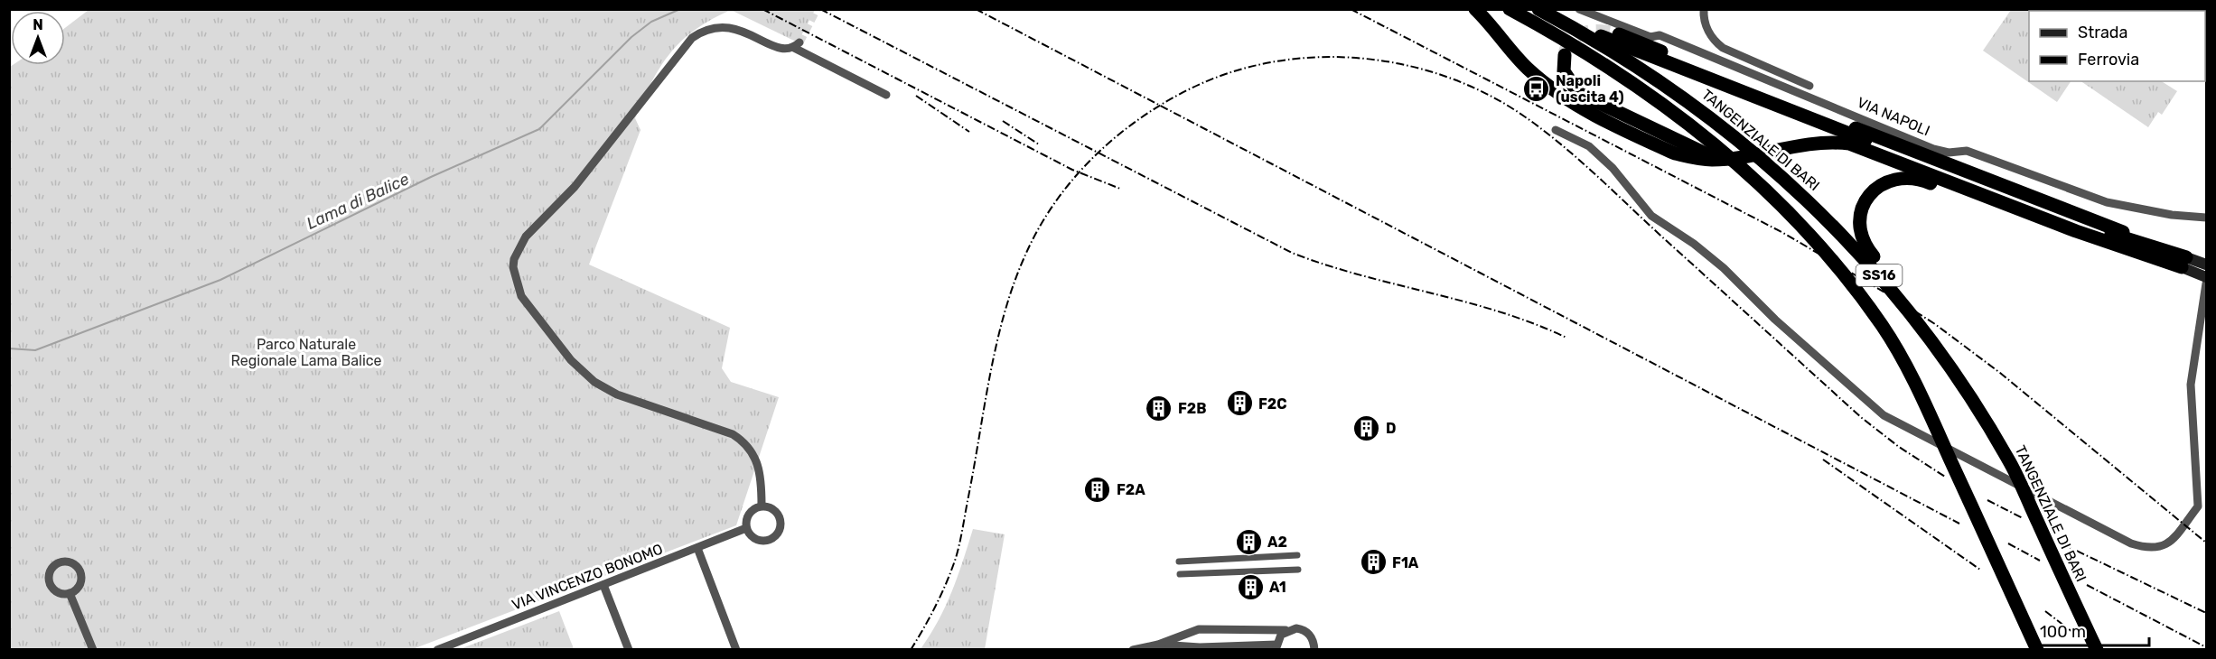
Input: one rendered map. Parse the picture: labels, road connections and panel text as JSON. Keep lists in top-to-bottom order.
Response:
{
  "streets": {
    "highway": ["TANGENZIALE DI BARI", "SS16"],
    "street": ["VIA NAPOLI", "VIA VINCENZO BONOMO"]
  },
  "water": ["Lama di Balice"],
  "parks": ["Parco Naturale Regionale Lama Balice"],
  "places": {
    "bus stop": ["Napoli (uscita 4)"],
    "building": [
      "F2C",
      "F2B",
      "D",
      "F2A",
      "A2",
      "F1A",
      "A1"
    ]
  },
  "legend": ["Strada", "Ferrovia"],
  "scale_bar": "100 m",
  "north": "top"
}
